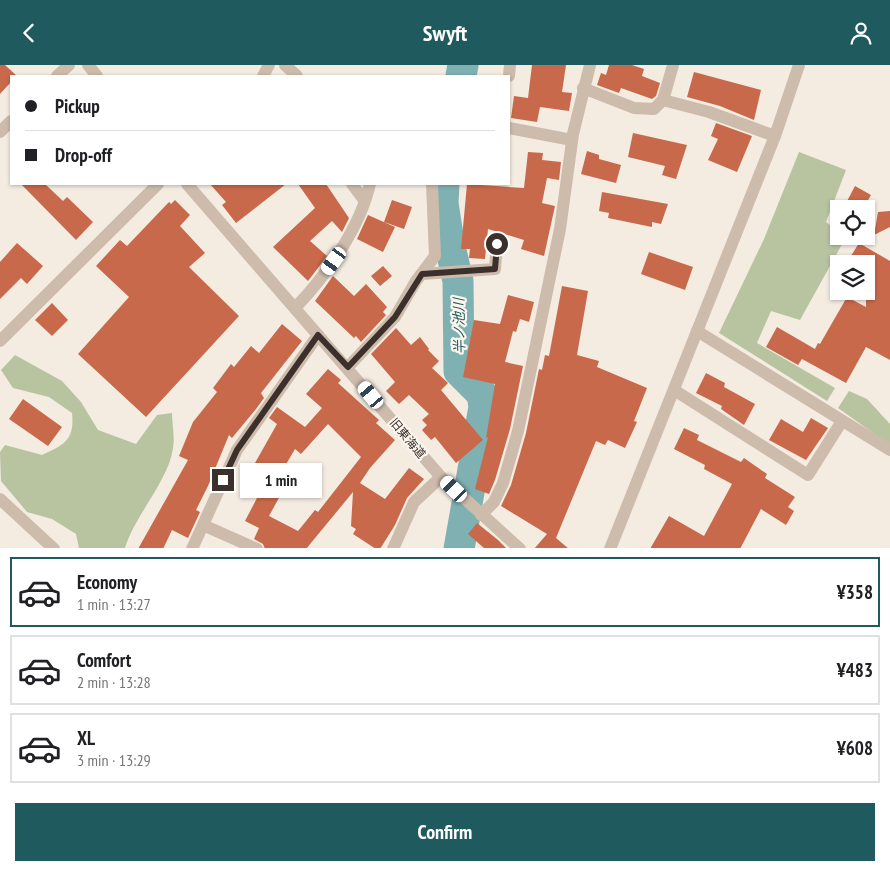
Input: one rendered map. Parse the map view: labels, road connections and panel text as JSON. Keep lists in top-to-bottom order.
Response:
{
  "streets": {
    "street": ["旧東海道"]
  },
  "water": ["半ノ池川"],
  "page": {
    "header": "Swyft",
    "banner": ["Pickup", "Drop-off"],
    "bubble": "1 min",
    "list": [
      {
        "name": "Economy",
        "note": "1 min · 13:27",
        "value": "¥358"
      },
      {
        "name": "Comfort",
        "note": "2 min · 13:28",
        "value": "¥483"
      },
      {
        "name": "XL",
        "note": "3 min · 13:29",
        "value": "¥608"
      }
    ],
    "buttons": "Confirm"
  }
}
